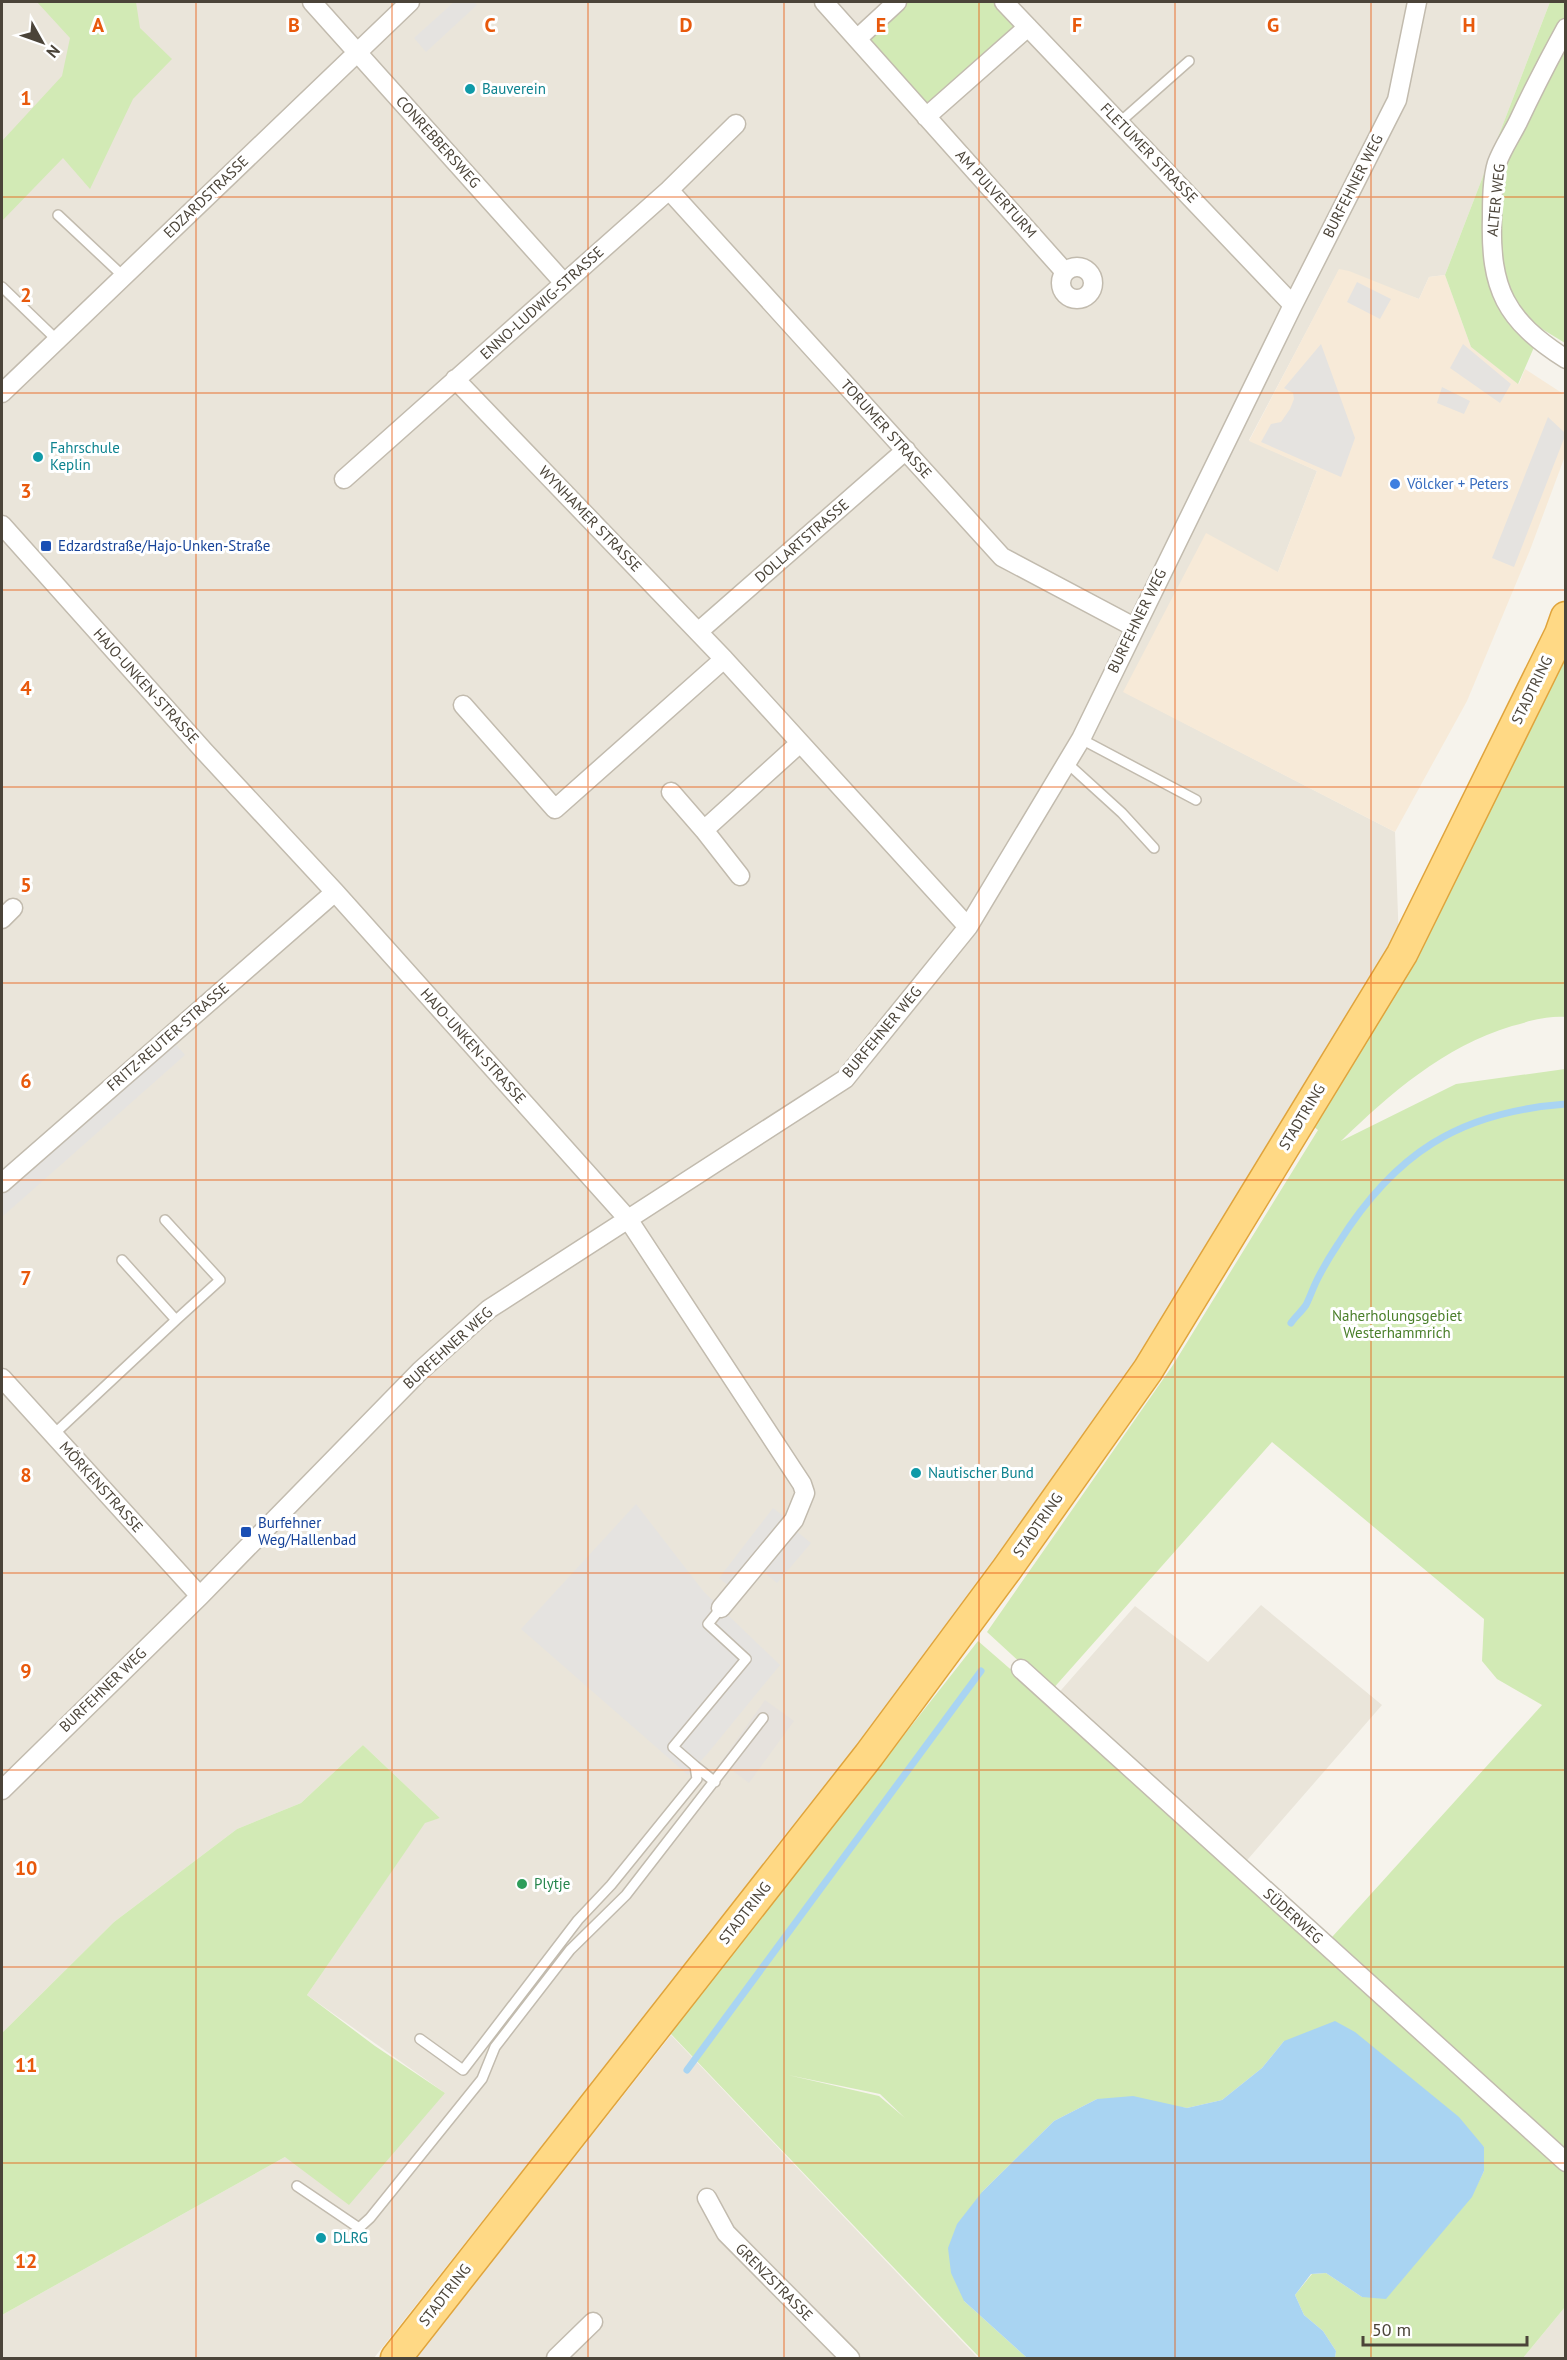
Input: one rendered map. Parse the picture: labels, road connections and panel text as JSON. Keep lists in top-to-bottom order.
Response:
{
  "streets": {
    "highway": ["STADTRING"],
    "street": [
      "CONREBBERSWEG",
      "FLETUMER STRASSE",
      "BURFEHNER WEG",
      "AM PULVERTURM",
      "EDZARDSTRASSE",
      "ALTER WEG",
      "ENNO-LUDWIG-STRASSE",
      "TORUMER STRASSE",
      "WYNHAMER STRASSE",
      "DOLLARTSTRASSE",
      "HAJO-UNKEN-STRASSE",
      "FRITZ-REUTER-STRASSE",
      "MÖRKENSTRASSE",
      "SÜDERWEG",
      "GRENZSTRASSE"
    ]
  },
  "crossings": [
    ["CONREBBERSWEG", "EDZARDSTRASSE"],
    ["CONREBBERSWEG", "ENNO-LUDWIG-STRASSE"],
    ["FLETUMER STRASSE", "BURFEHNER WEG"],
    ["BURFEHNER WEG", "TORUMER STRASSE"],
    ["BURFEHNER WEG", "WYNHAMER STRASSE"],
    ["BURFEHNER WEG", "HAJO-UNKEN-STRASSE"],
    ["BURFEHNER WEG", "MÖRKENSTRASSE"],
    ["ENNO-LUDWIG-STRASSE", "TORUMER STRASSE"],
    ["ENNO-LUDWIG-STRASSE", "WYNHAMER STRASSE"],
    ["TORUMER STRASSE", "DOLLARTSTRASSE"],
    ["WYNHAMER STRASSE", "DOLLARTSTRASSE"],
    ["HAJO-UNKEN-STRASSE", "FRITZ-REUTER-STRASSE"]
  ],
  "parks": ["Naherholungsgebiet Westerhammrich"],
  "places": {
    "other": [
      "Bauverein",
      "Fahrschule Keplin",
      "Völcker + Peters",
      "Nautischer Bund",
      "Plytje",
      "DLRG"
    ],
    "transit": ["Edzardstraße/Hajo-Unken-Straße", "Burfehner Weg/Hallenbad"]
  },
  "scale_bar": "50 m",
  "north": "bottom right",
  "grid": {
    "columns": [
      "A",
      "B",
      "C",
      "D",
      "E",
      "F",
      "G",
      "H"
    ],
    "rows": [
      "1",
      "2",
      "3",
      "4",
      "5",
      "6",
      "7",
      "8",
      "9",
      "10",
      "11",
      "12"
    ]
  }
}
